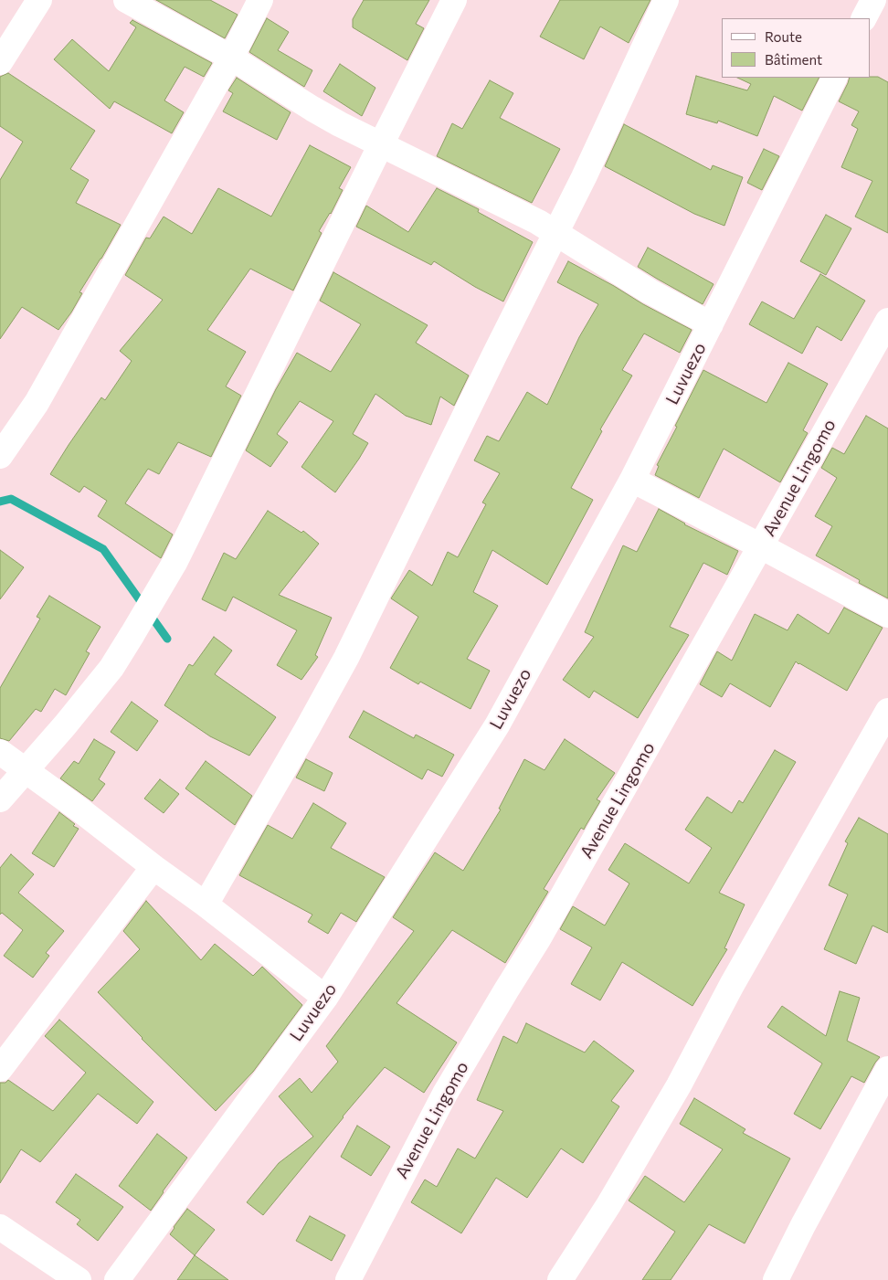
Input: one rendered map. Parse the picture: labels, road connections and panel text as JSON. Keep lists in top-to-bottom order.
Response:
{
  "streets": {
    "street": ["Luvuezo", "Avenue Lingomo"]
  },
  "legend": ["Route", "Bâtiment"]
}
